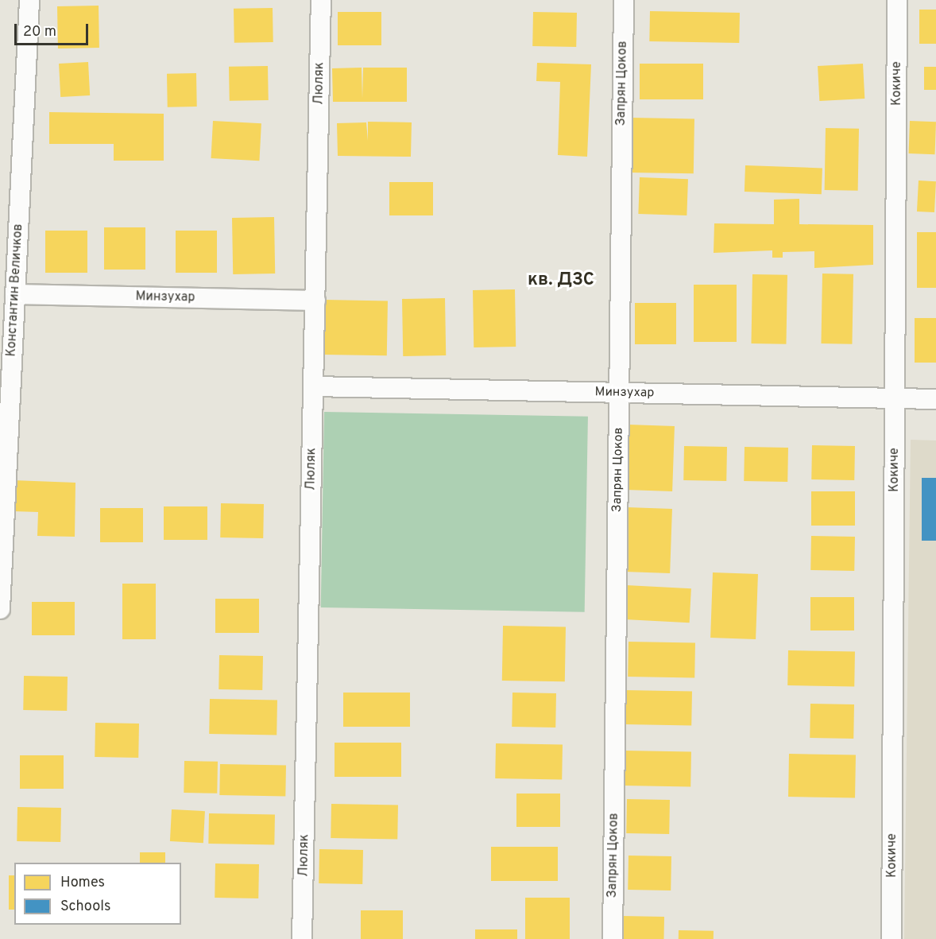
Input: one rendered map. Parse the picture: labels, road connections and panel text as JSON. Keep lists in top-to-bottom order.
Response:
{
  "streets": {
    "street": [
      "Люляк",
      "Запрян Цоков",
      "Кокиче",
      "Константин Величков",
      "Минзухар"
    ]
  },
  "crossings": [
    ["Люляк", "Минзухар"],
    ["Запрян Цоков", "Минзухар"],
    ["Кокиче", "Минзухар"],
    ["Константин Величков", "Минзухар"]
  ],
  "districts": ["кв. ДЗС"],
  "legend": ["Homes", "Schools"],
  "scale_bar": "20 m"
}
